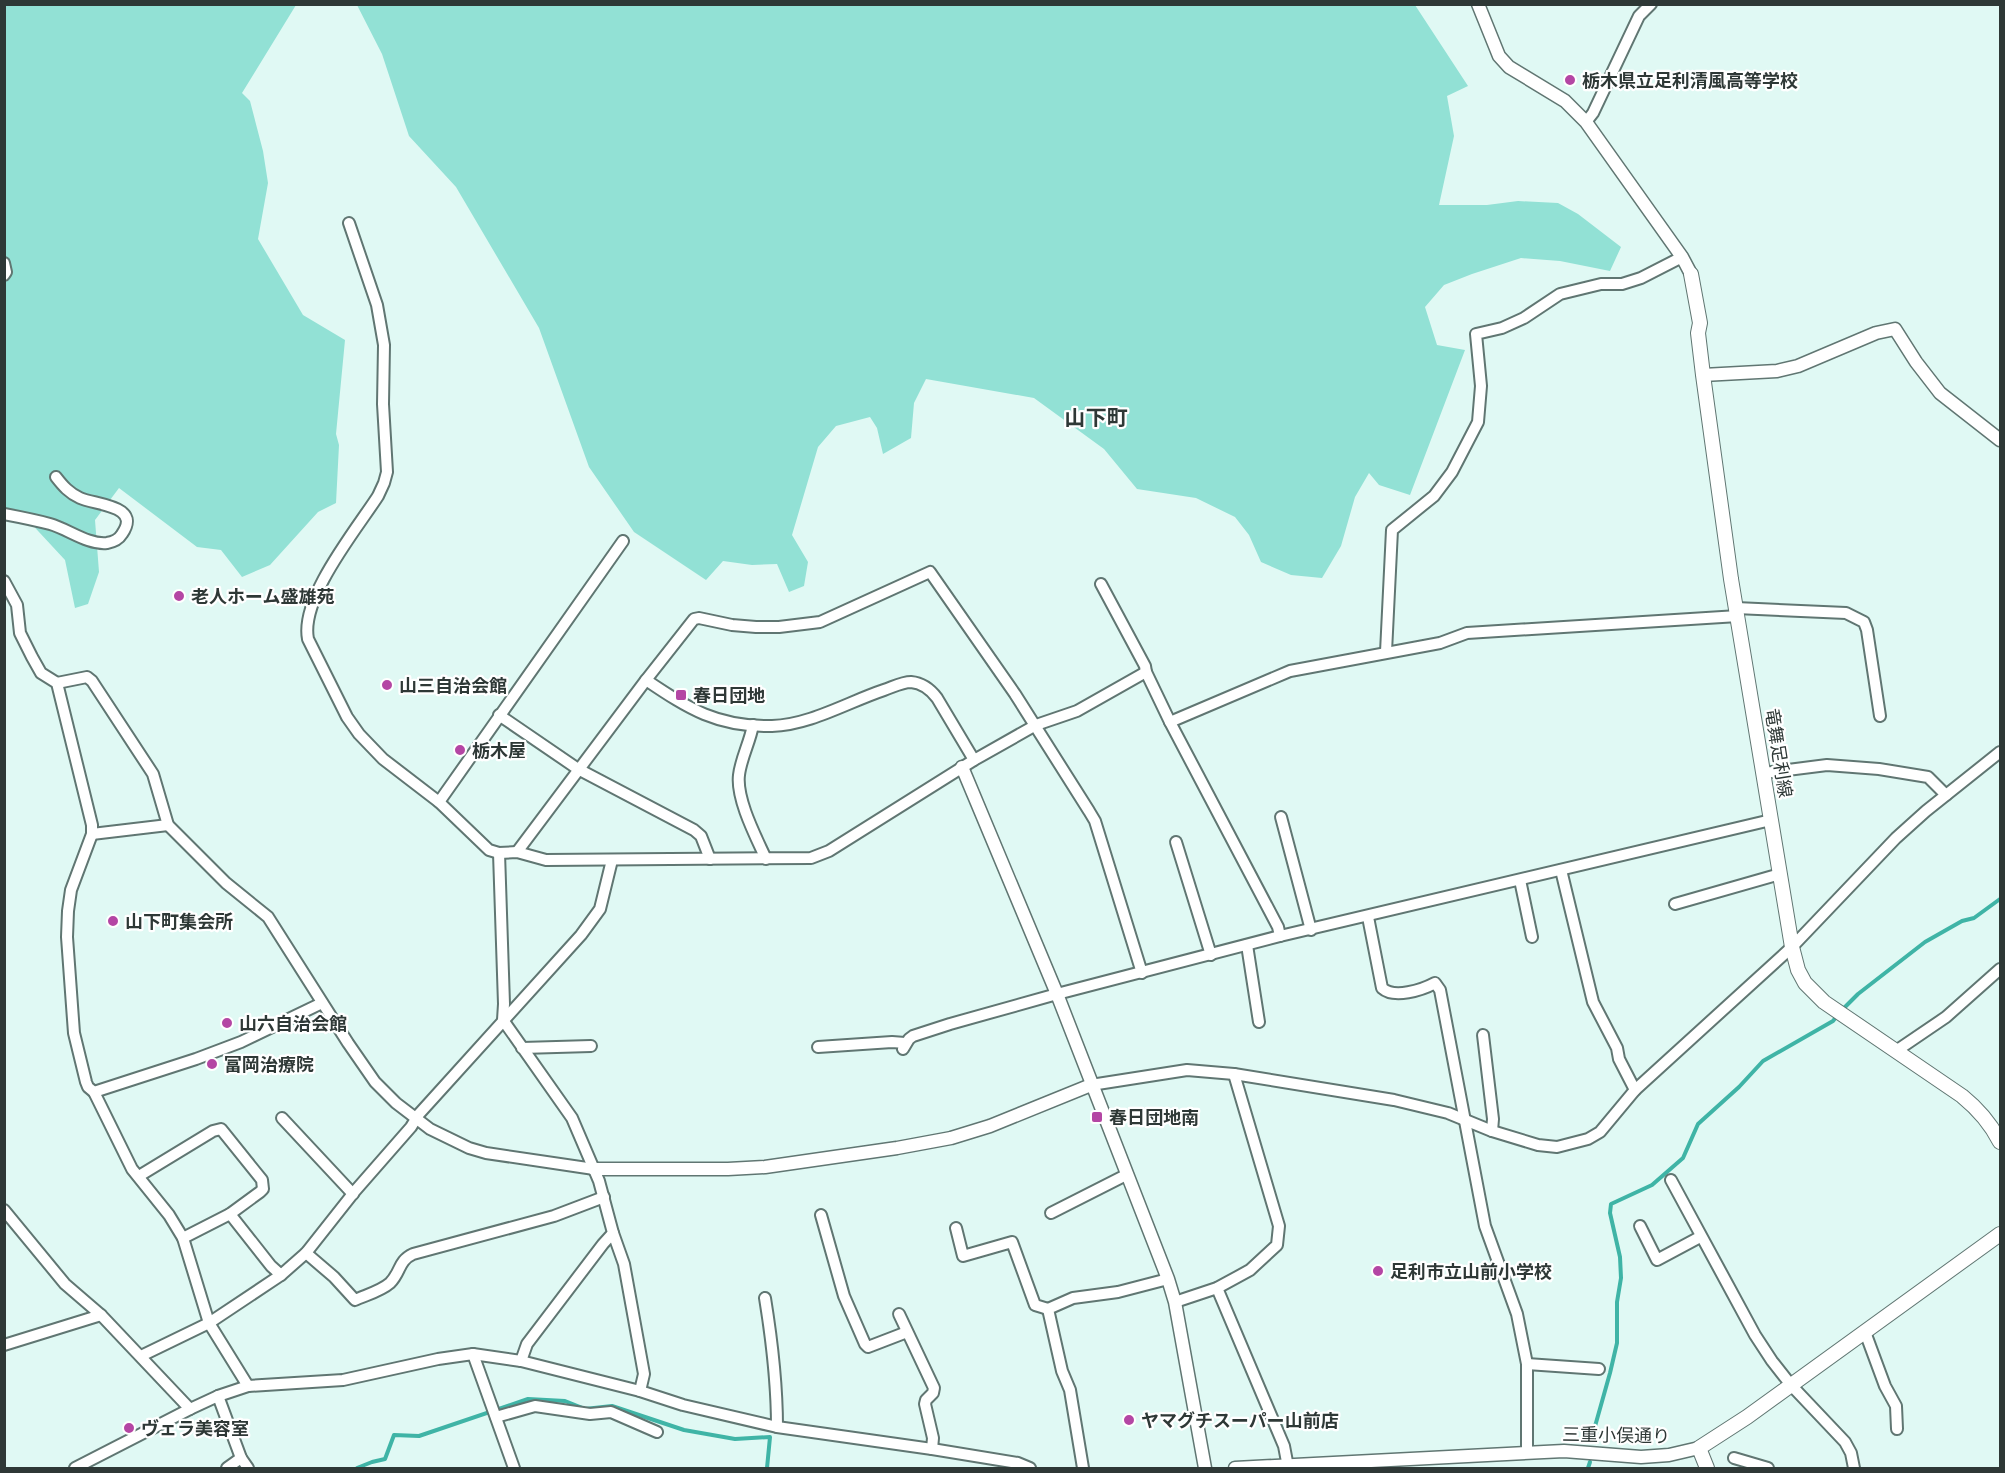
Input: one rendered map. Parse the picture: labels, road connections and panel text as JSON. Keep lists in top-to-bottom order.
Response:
{
  "streets": {
    "main road": ["竜舞足利線", "三重小俣通り"]
  },
  "districts": ["山下町"],
  "places": {
    "other": [
      "栃木県立足利清風高等学校",
      "老人ホーム盛雄苑",
      "山三自治会館",
      "栃木屋",
      "山下町集会所",
      "山六自治会館",
      "富岡治療院",
      "足利市立山前小学校",
      "ヤマグチスーパー山前店",
      "ヴェラ美容室"
    ],
    "transit": ["春日団地", "春日団地南"]
  }
}
